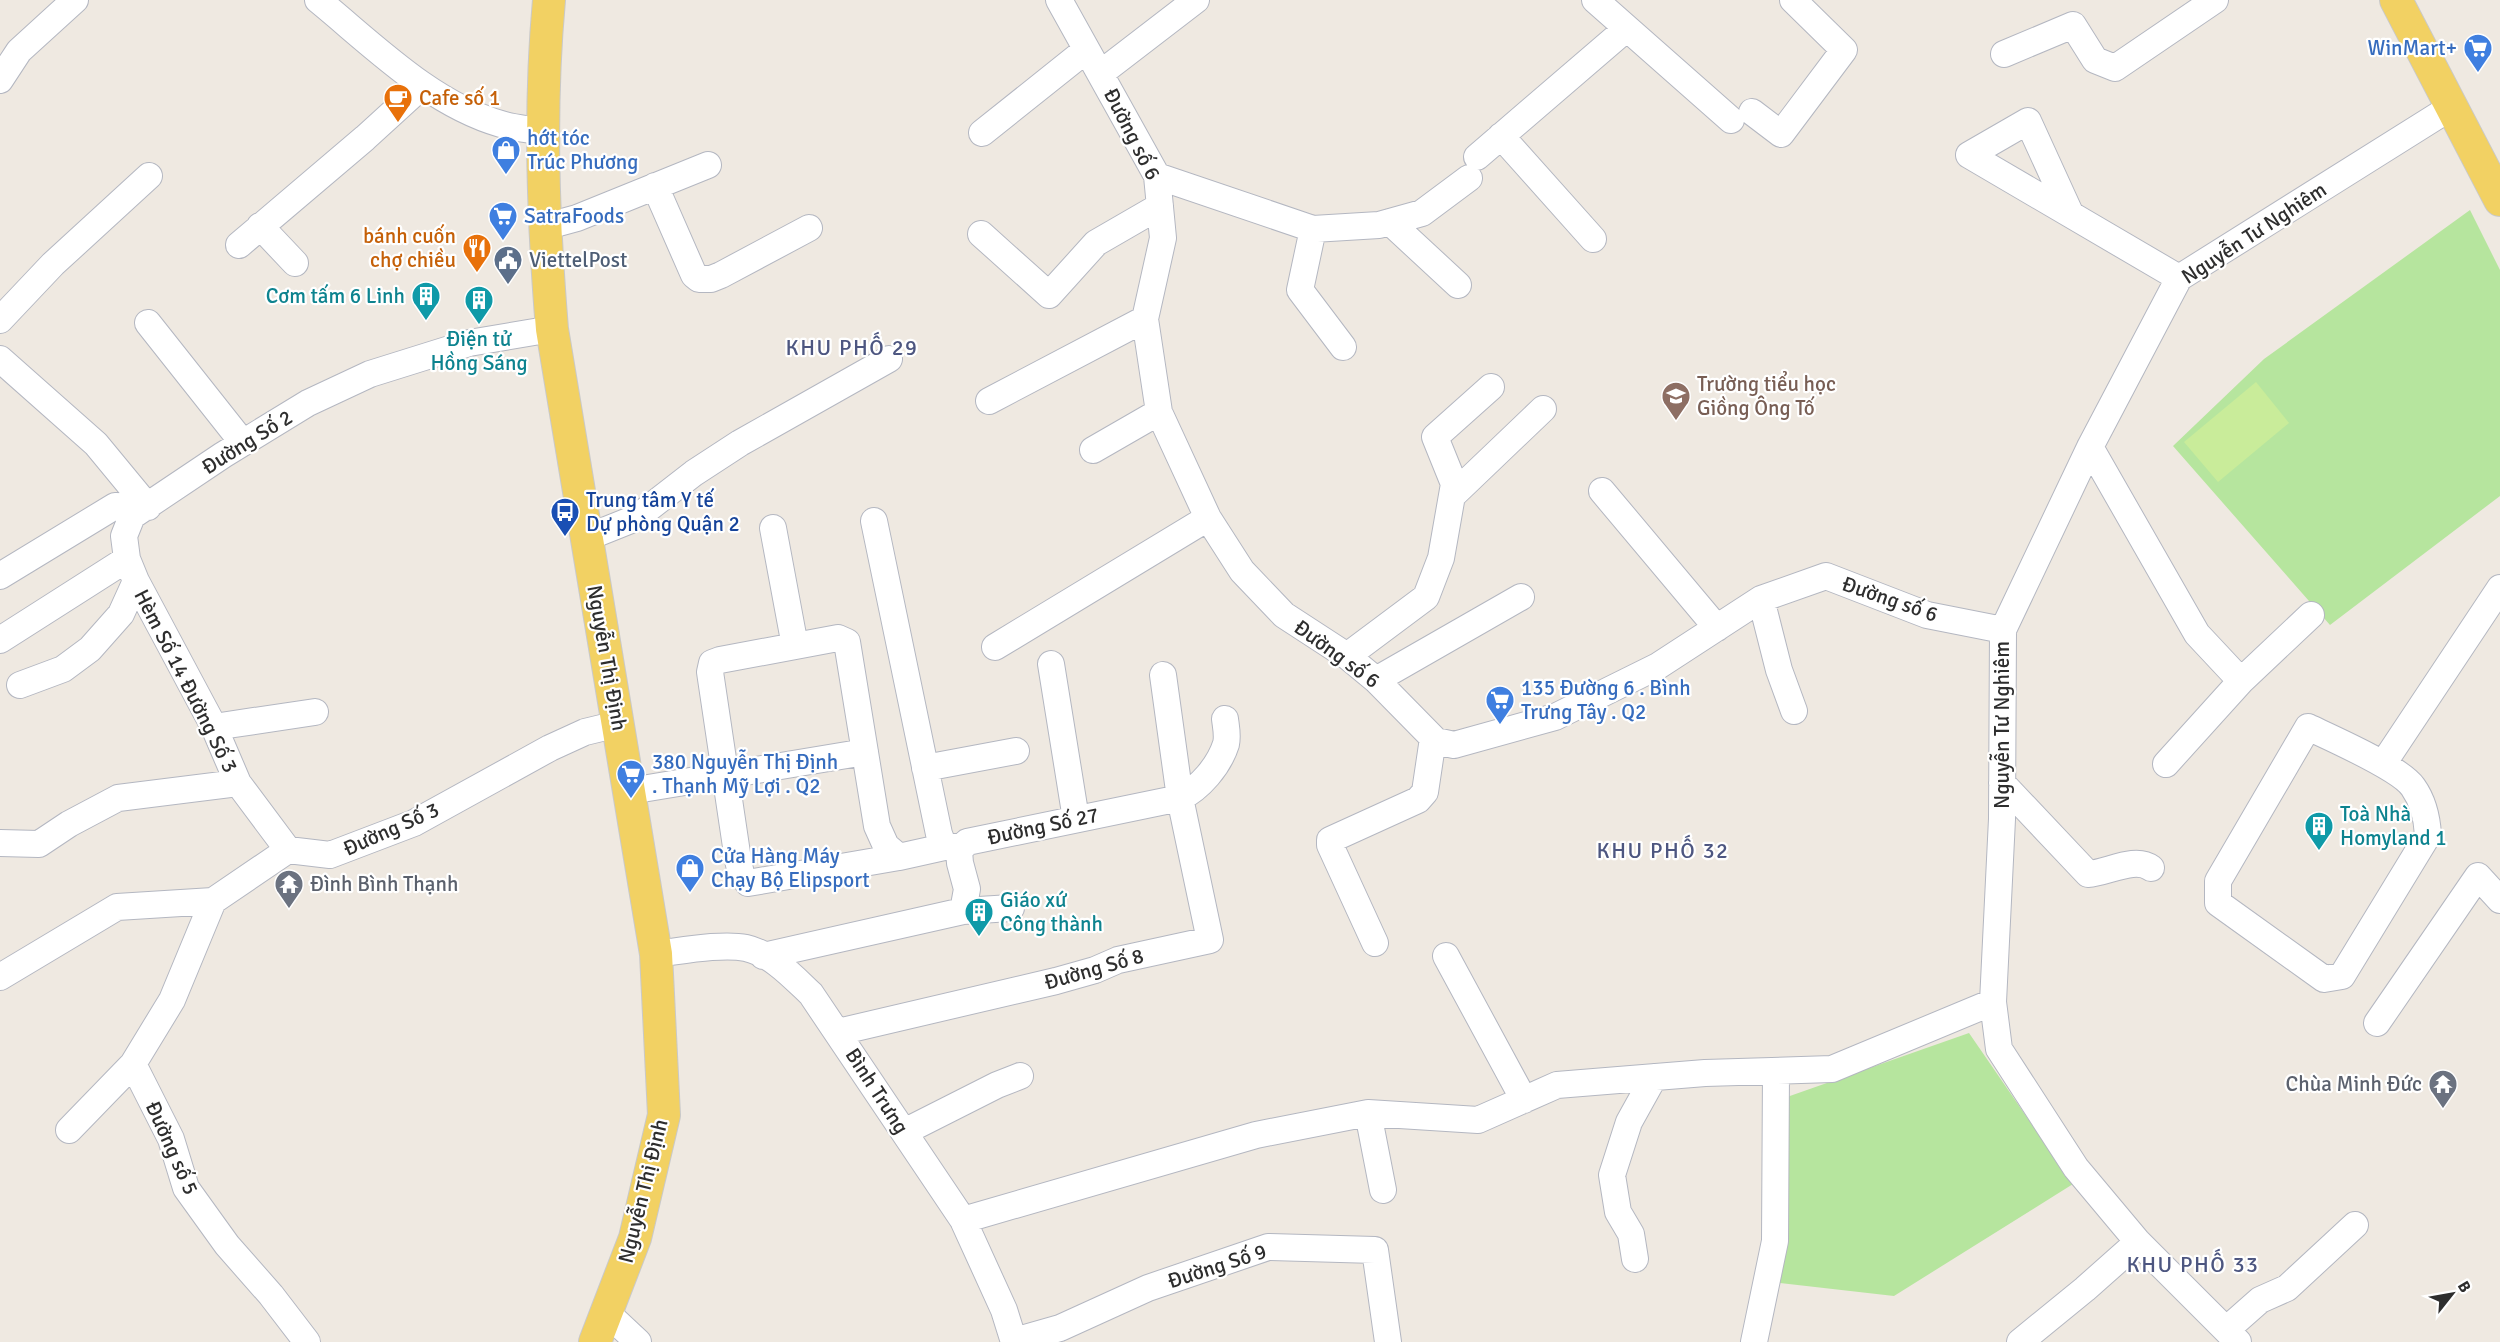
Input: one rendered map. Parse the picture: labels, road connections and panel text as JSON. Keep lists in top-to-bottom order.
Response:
{
  "streets": {
    "main road": ["Nguyễn Thị Định"],
    "street": [
      "Đường số 6",
      "Nguyễn Tư Nghiêm",
      "Đường Số 2",
      "Hèm Số 14 Đường Số 3",
      "Đường Số 27",
      "Đường Số 3",
      "Đường Số 8",
      "Bình Trưng",
      "Đường số 5",
      "Đường Số 9"
    ]
  },
  "crossings": [
    ["Đường số 6", "Nguyễn Tư Nghiêm"],
    ["Đường Số 2", "Nguyễn Thị Định"],
    ["Đường Số 2", "Hèm Số 14 Đường Số 3"],
    ["Nguyễn Thị Định", "Đường Số 3"],
    ["Nguyễn Thị Định", "Bình Trưng"],
    ["Hèm Số 14 Đường Số 3", "Đường Số 3"],
    ["Đường Số 27", "Đường Số 8"],
    ["Đường Số 8", "Bình Trưng"],
    ["Bình Trưng", "Đường Số 9"]
  ],
  "districts": ["KHU PHỐ 29", "KHU PHỐ 32", "KHU PHỐ 33"],
  "places": {
    "supermarket": [
      "WinMart+",
      "SatraFoods",
      "135 Đường 6 . Bình Trưng Tây . Q2",
      "380 Nguyễn Thị Định . Thạnh Mỹ Lợi . Q2"
    ],
    "cafe": ["Cafe số 1"],
    "shop": ["hớt tóc Trúc Phương", "Cửa Hàng Máy Chạy Bộ Elipsport"],
    "restaurant": ["bánh cuốn chợ chiều"],
    "public building": ["ViettelPost"],
    "building": [
      "Cơm tấm 6 Linh",
      "Điện tử Hồng Sáng",
      "Toà Nhà Homyland 1",
      "Giáo xứ Công thành"
    ],
    "school or university": ["Trường tiểu học Giồng Ông Tố"],
    "bus stop": ["Trung tâm Y tế Dự phòng Quận 2"],
    "temple": ["Đình Bình Thạnh", "Chùa Minh Đức"]
  },
  "north": "top right"
}
